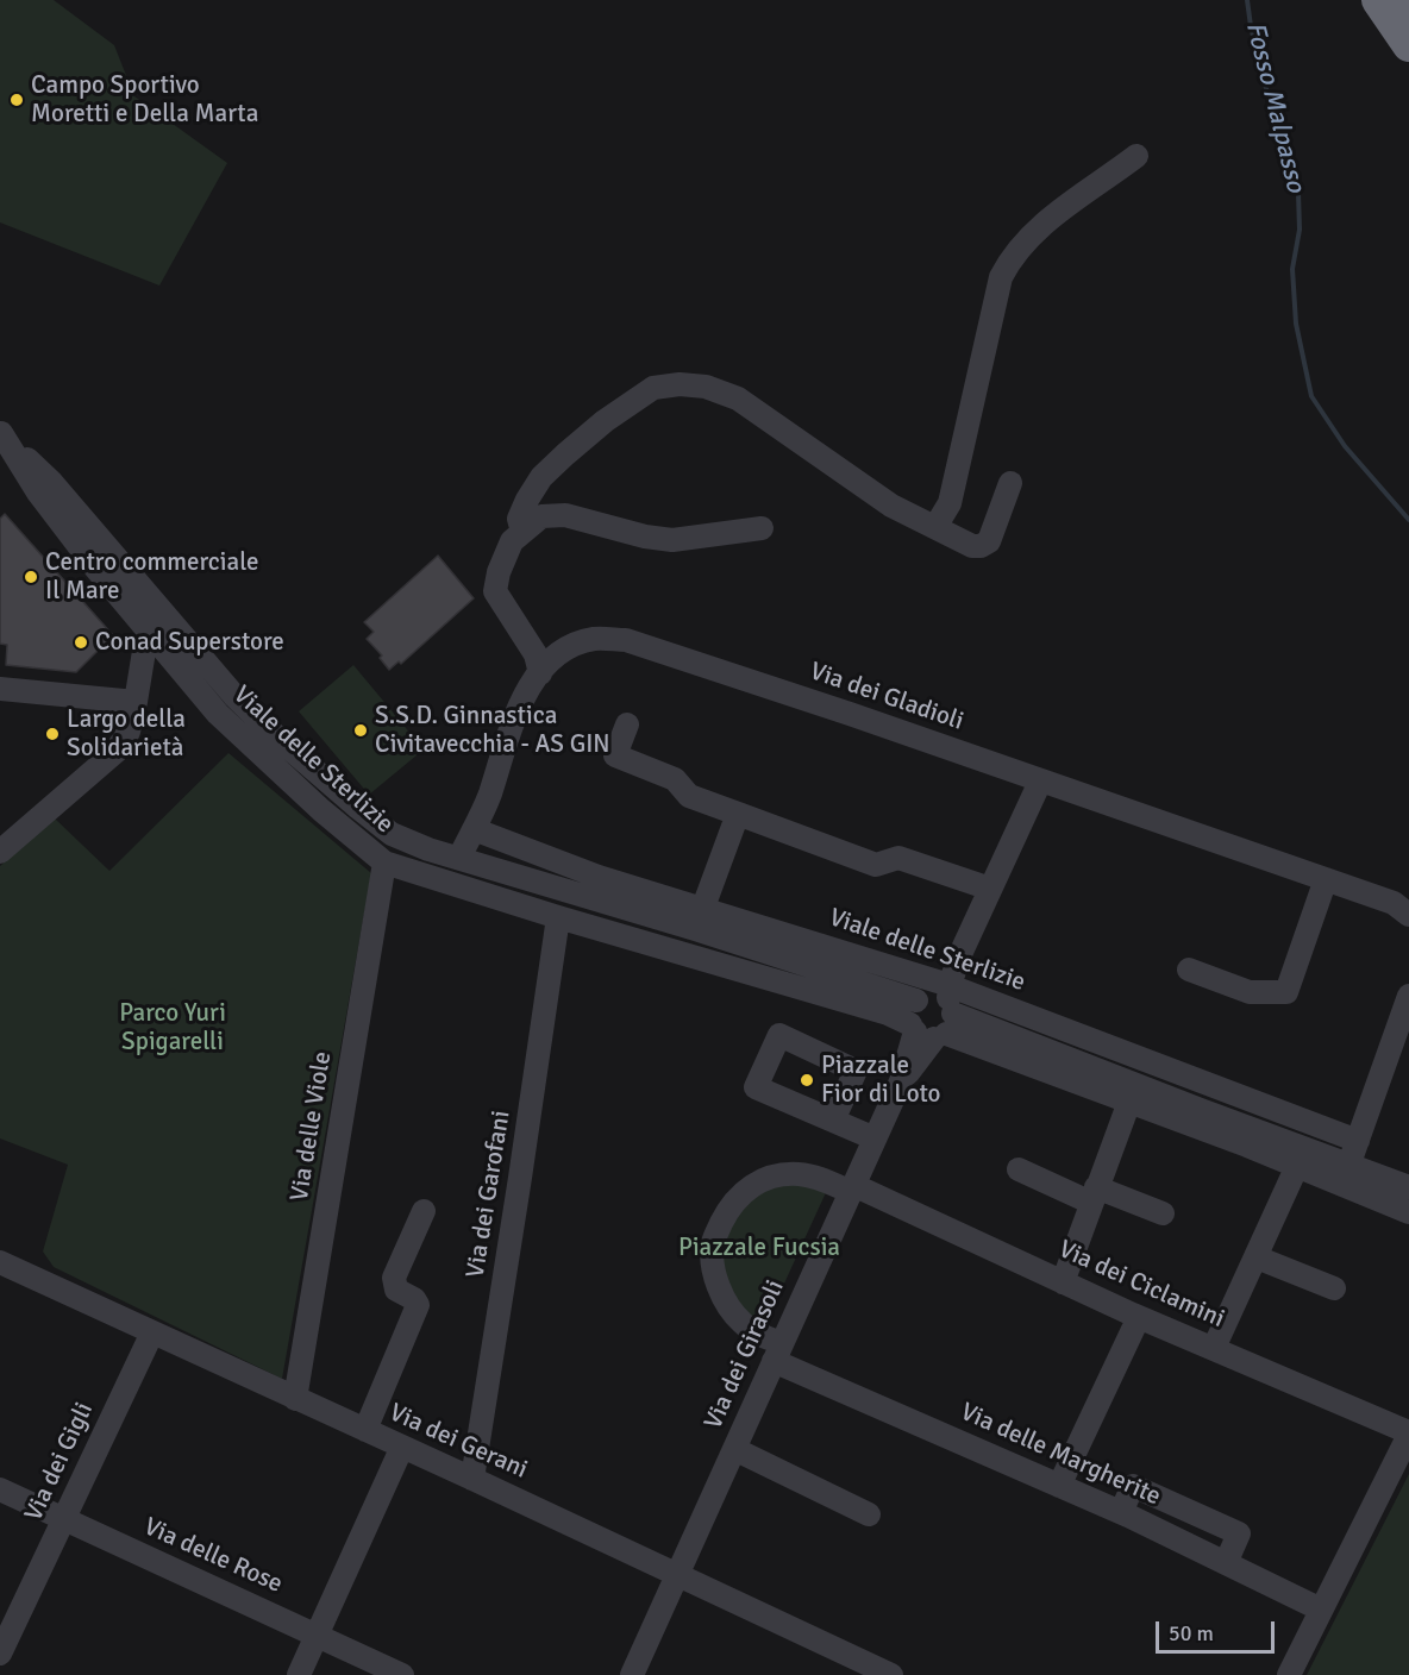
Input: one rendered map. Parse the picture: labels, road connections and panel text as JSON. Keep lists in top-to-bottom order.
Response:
{
  "streets": {
    "street": [
      "Via dei Gladioli",
      "Viale delle Sterlizie",
      "Via delle Viole",
      "Via dei Garofani",
      "Via dei Ciclamini",
      "Via dei Girasoli",
      "Via dei Gerani",
      "Via delle Margherite",
      "Via dei Gigli",
      "Via delle Rose"
    ]
  },
  "crossings": [
    ["Via dei Gladioli", "Viale delle Sterlizie"],
    ["Via dei Gladioli", "Via dei Girasoli"],
    ["Viale delle Sterlizie", "Via delle Viole"],
    ["Viale delle Sterlizie", "Via dei Garofani"],
    ["Viale delle Sterlizie", "Via dei Girasoli"],
    ["Via delle Viole", "Via dei Gerani"],
    ["Via dei Garofani", "Via dei Gerani"],
    ["Via dei Ciclamini", "Via dei Girasoli"],
    ["Via dei Girasoli", "Via dei Gerani"],
    ["Via dei Girasoli", "Via delle Margherite"],
    ["Via dei Gerani", "Via dei Gigli"],
    ["Via dei Gigli", "Via delle Rose"]
  ],
  "water": ["Fosso Malpasso"],
  "parks": ["Parco Yuri Spigarelli", "Piazzale Fucsia"],
  "places": [
    "Campo Sportivo Moretti e Della Marta",
    "Centro commerciale Il Mare",
    "Conad Superstore",
    "S.S.D. Ginnastica Civitavecchia - AS GIN",
    "Largo della Solidarietà",
    "Piazzale Fior di Loto"
  ],
  "scale_bar": "50 m"
}
